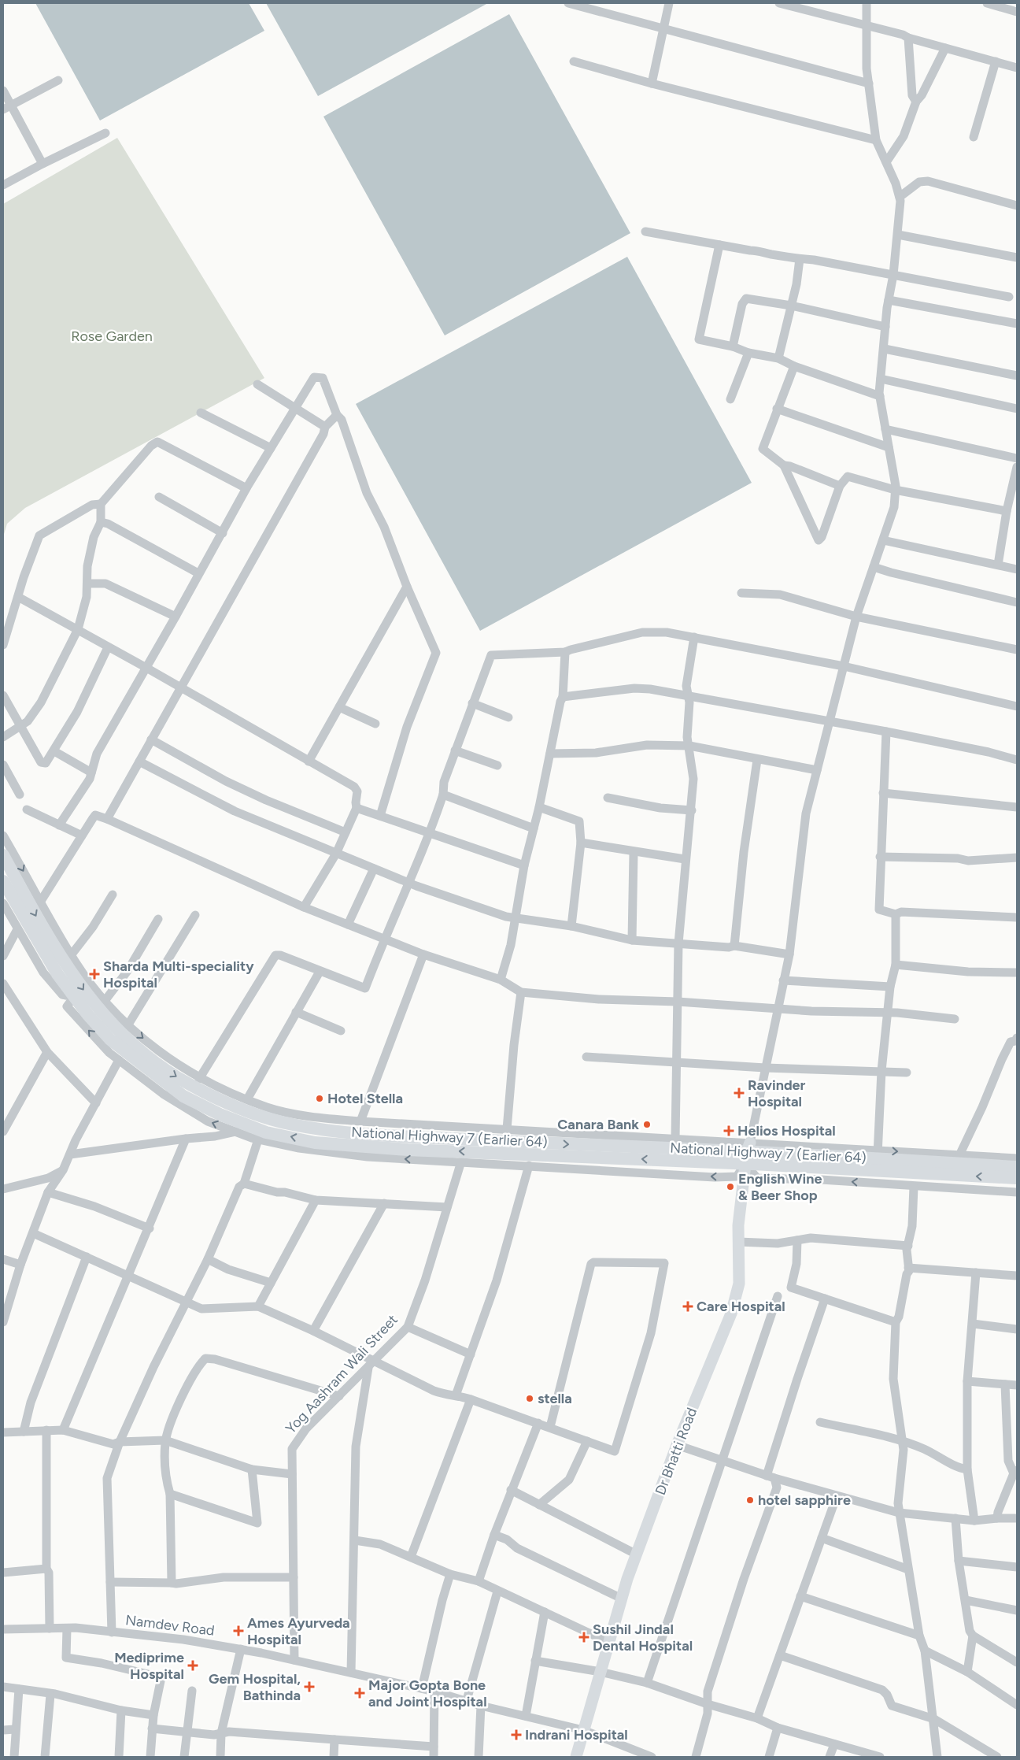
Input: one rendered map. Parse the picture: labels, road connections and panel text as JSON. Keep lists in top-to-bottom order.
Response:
{
  "streets": {
    "highway": ["National Highway 7 (Earlier 64)"],
    "main road": ["Dr Bhatti Road"],
    "street": ["Yog Aashram Wali Street", "Namdev Road"]
  },
  "crossings": [
    ["National Highway 7 (Earlier 64)", "Dr Bhatti Road"],
    ["Yog Aashram Wali Street", "Namdev Road"],
    ["Dr Bhatti Road", "Namdev Road"]
  ],
  "parks": ["Rose Garden"],
  "places": {
    "health": [
      "Sharda Multi-speciality Hospital",
      "Ravinder Hospital",
      "Helios Hospital",
      "Care Hospital",
      "Ames Ayurveda Hospital",
      "Sushil Jindal Dental Hospital",
      "Mediprime Hospital",
      "Gem Hospital, Bathinda",
      "Major Gopta Bone and Joint Hospital",
      "Indrani Hospital"
    ],
    "other": [
      "Hotel Stella",
      "Canara Bank",
      "English Wine & Beer Shop",
      "stella",
      "hotel sapphire"
    ]
  }
}
